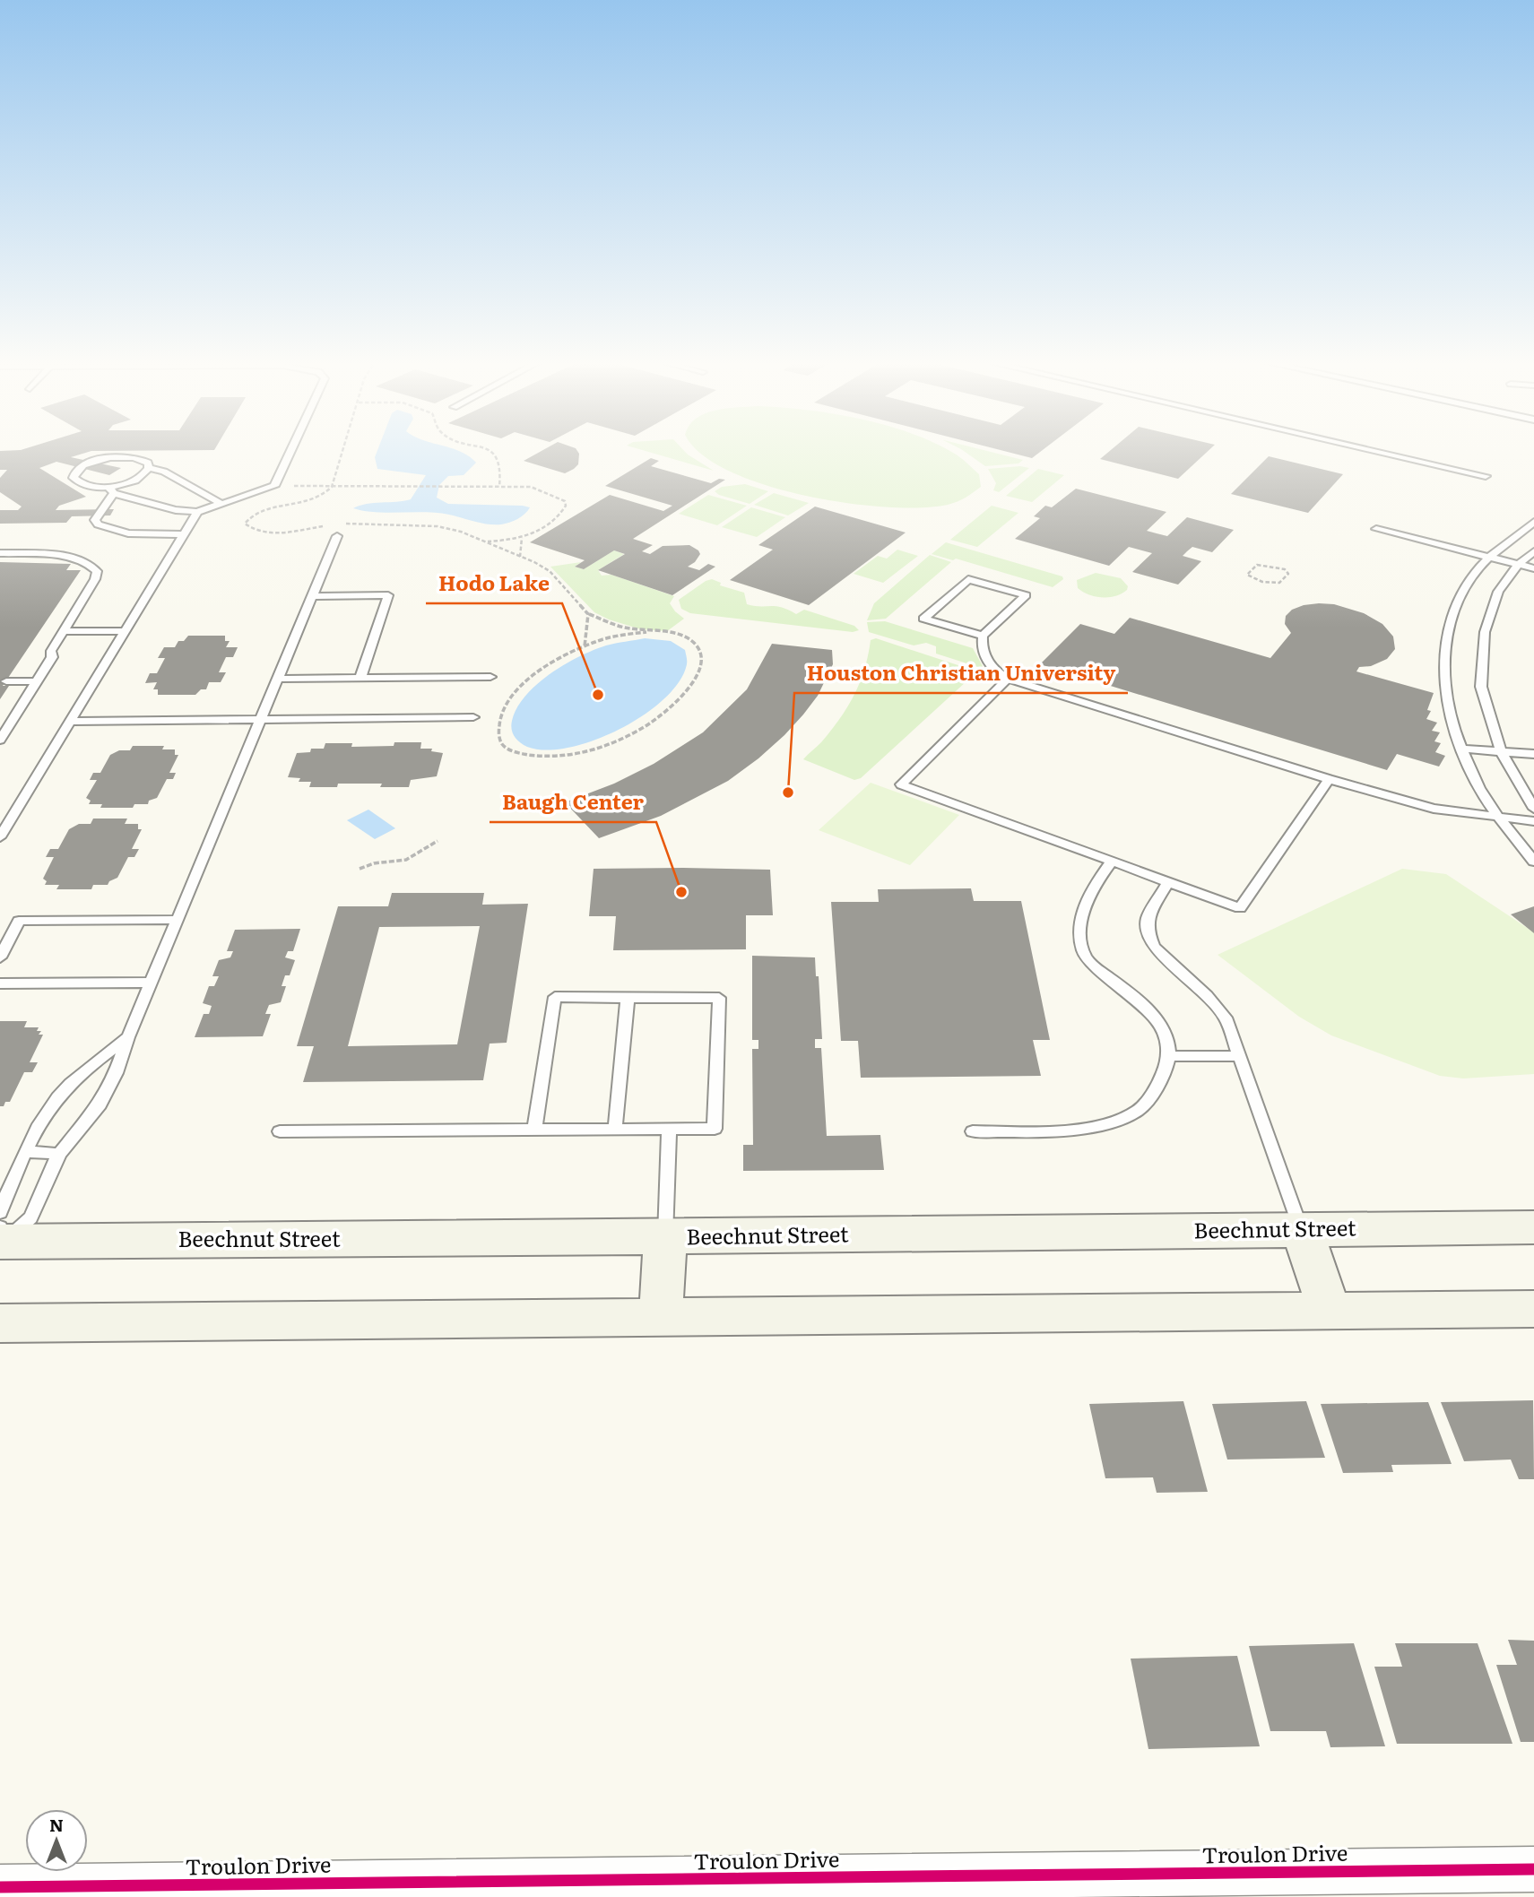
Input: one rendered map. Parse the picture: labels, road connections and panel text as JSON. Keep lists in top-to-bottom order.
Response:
{
  "streets": {
    "main road": ["Beechnut Street"],
    "street": ["Troulon Drive"]
  },
  "places": ["Hodo Lake", "Houston Christian University", "Baugh Center"],
  "north": "top"
}
